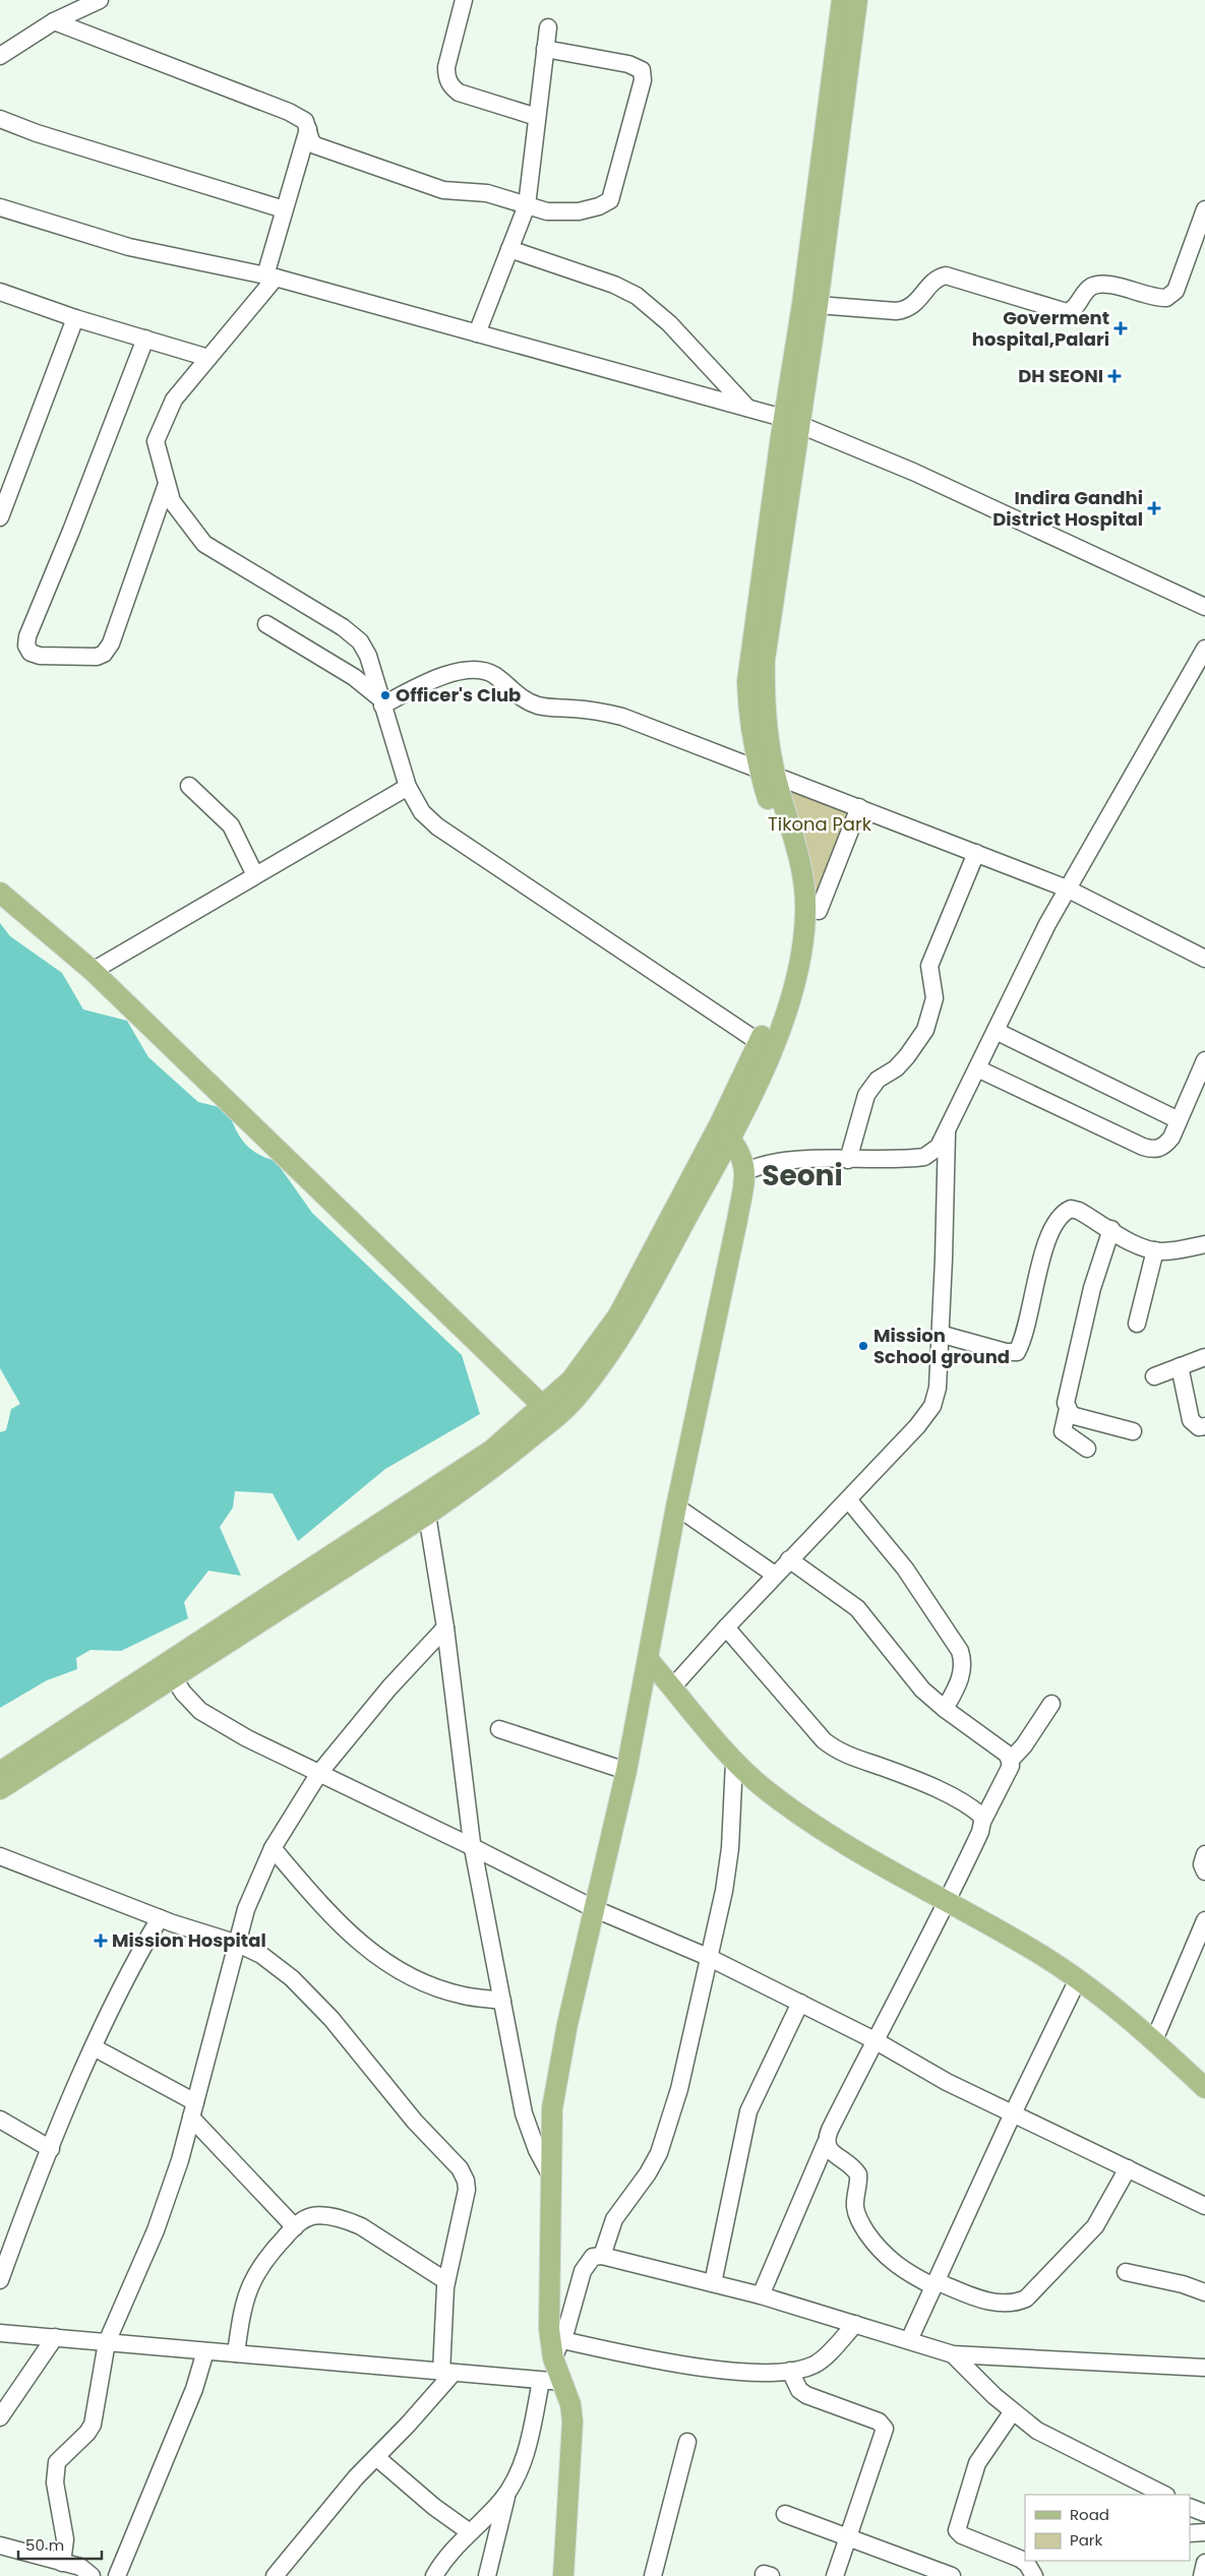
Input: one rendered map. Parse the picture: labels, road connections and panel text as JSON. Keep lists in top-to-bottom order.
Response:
{
  "districts": ["Seoni"],
  "parks": ["Tikona Park"],
  "places": {
    "health": [
      "Goverment hospital,Palari",
      "DH SEONI",
      "Indira Gandhi District Hospital",
      "Mission Hospital"
    ],
    "other": ["Officer's Club", "Mission School ground"]
  },
  "legend": ["Road", "Park"],
  "scale_bar": "50 m"
}
